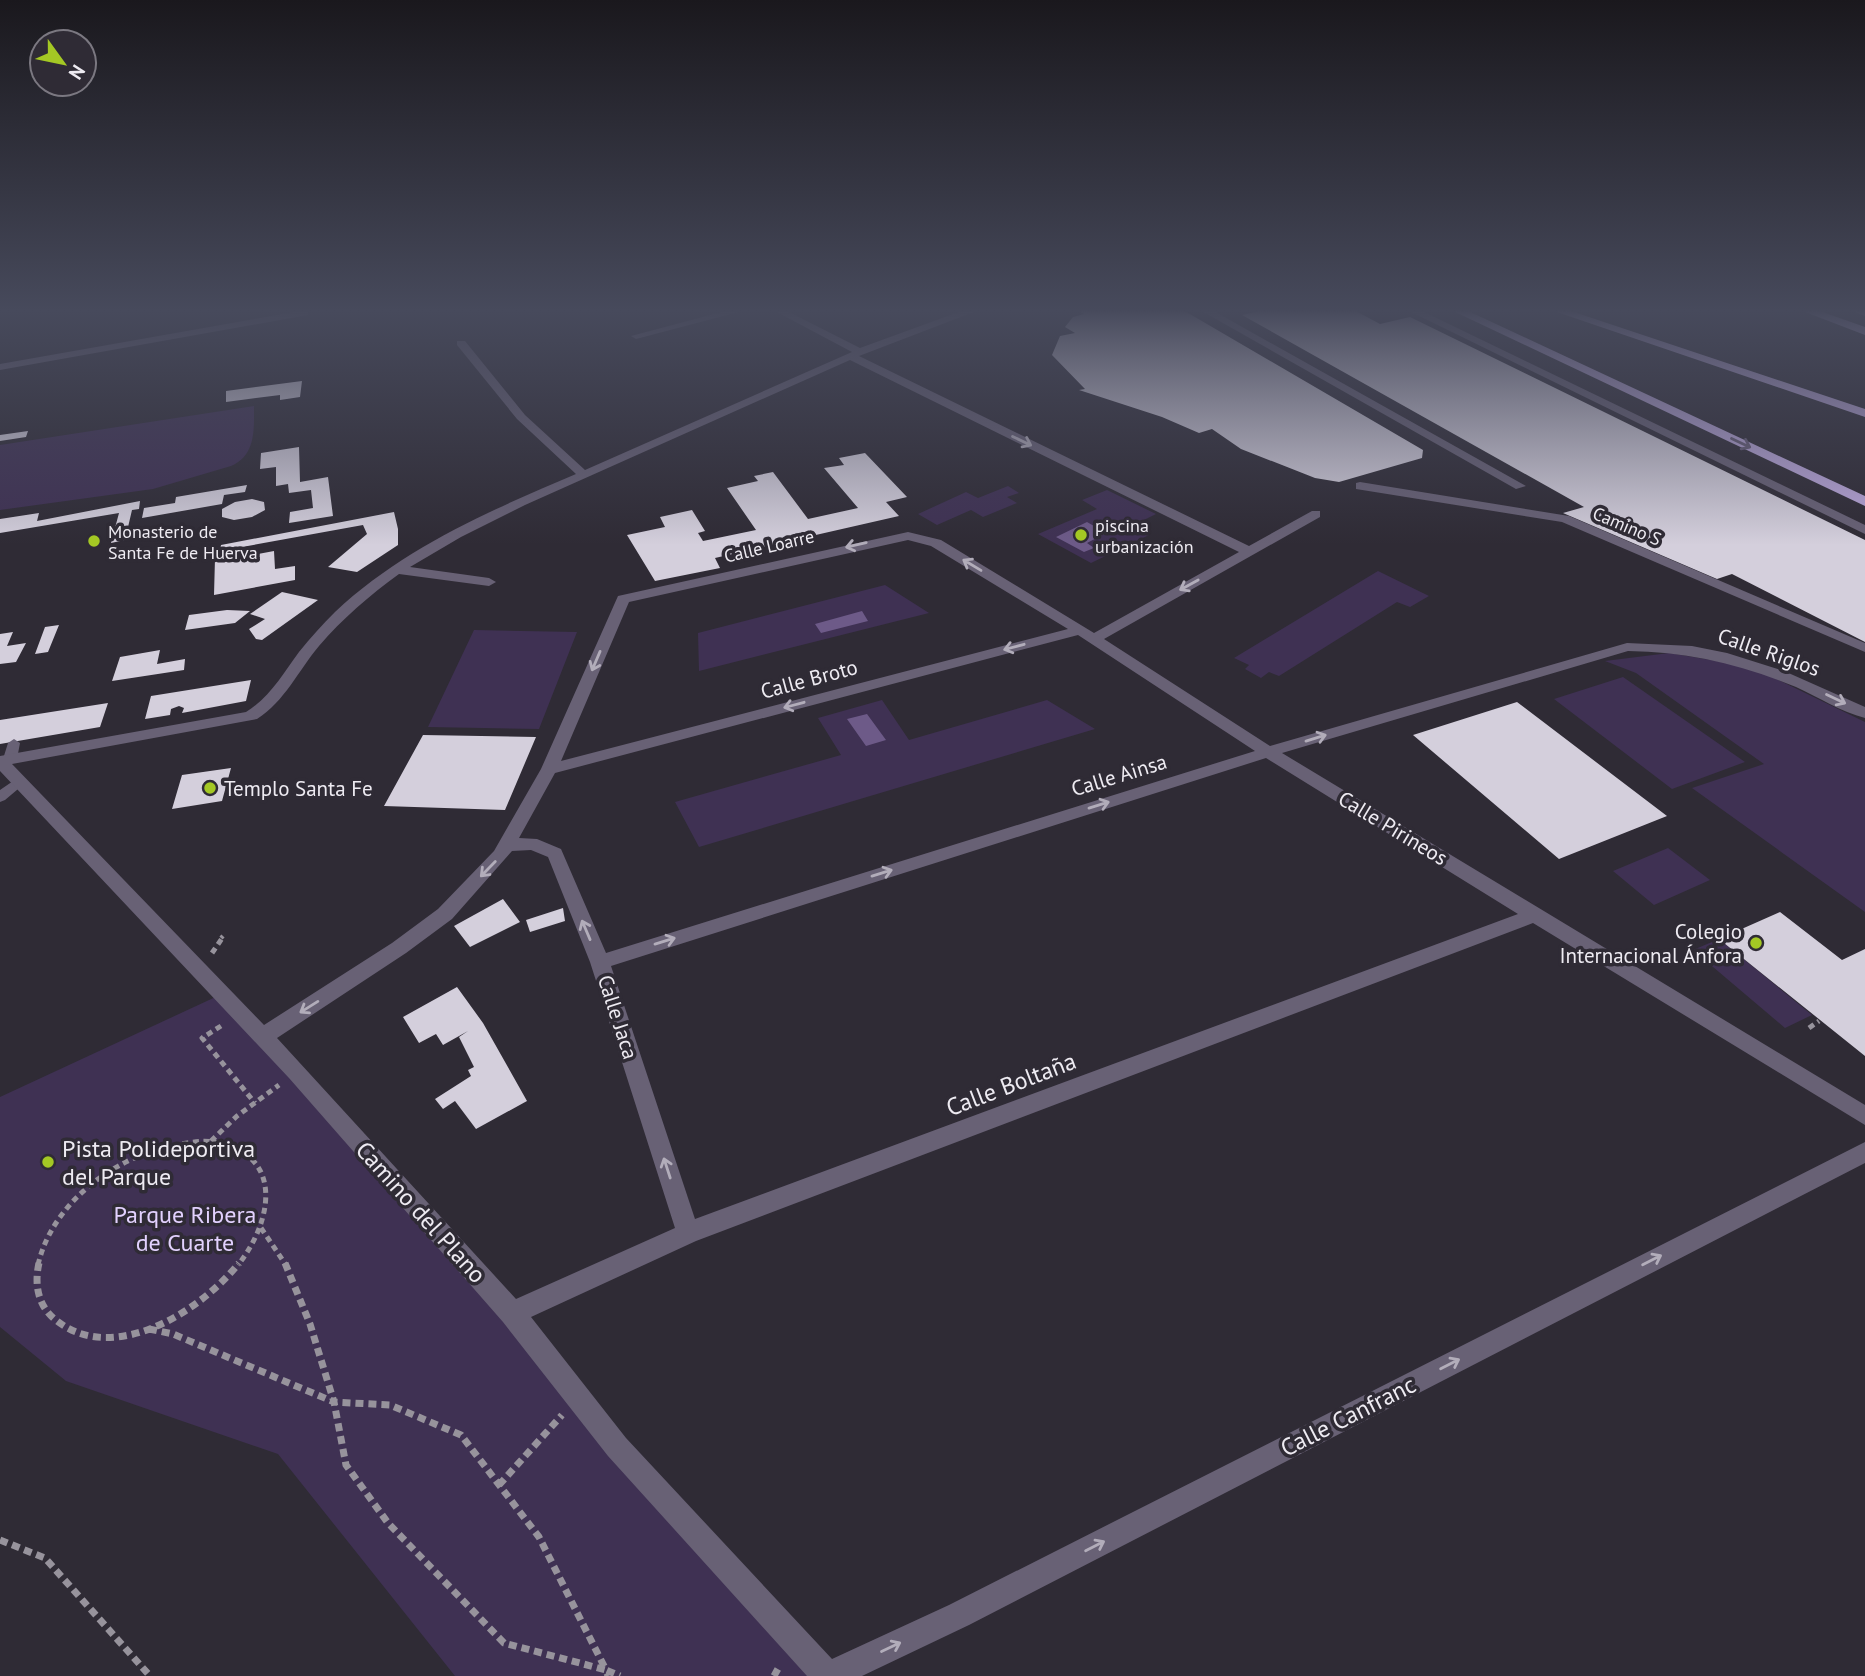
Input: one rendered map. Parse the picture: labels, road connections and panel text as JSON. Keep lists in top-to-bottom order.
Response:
{
  "streets": {
    "street": [
      "Camino S",
      "Calle Loarre",
      "Calle Riglos",
      "Calle Broto",
      "Calle Ainsa",
      "Calle Pirineos",
      "Calle Jaca",
      "Calle Boltaña",
      "Camino del Plano",
      "Calle Canfranc"
    ]
  },
  "crossings": [
    ["Calle Loarre", "Calle Broto"],
    ["Calle Loarre", "Calle Pirineos"],
    ["Calle Riglos", "Calle Ainsa"],
    ["Calle Broto", "Calle Pirineos"],
    ["Calle Ainsa", "Calle Pirineos"],
    ["Calle Ainsa", "Calle Jaca"],
    ["Calle Pirineos", "Calle Boltaña"],
    ["Calle Jaca", "Calle Boltaña"],
    ["Calle Boltaña", "Camino del Plano"],
    ["Camino del Plano", "Calle Canfranc"]
  ],
  "one_way": [
    "Calle Riglos",
    "Calle Broto",
    "Calle Ainsa",
    "Calle Jaca",
    "Calle Canfranc"
  ],
  "parks": ["Parque Ribera de Cuarte"],
  "places": [
    "piscina urbanización",
    "Monasterio de Santa Fe de Huerva",
    "Templo Santa Fe",
    "Colegio Internacional Ánfora",
    "Pista Polideportiva del Parque"
  ],
  "north": "bottom right"
}
